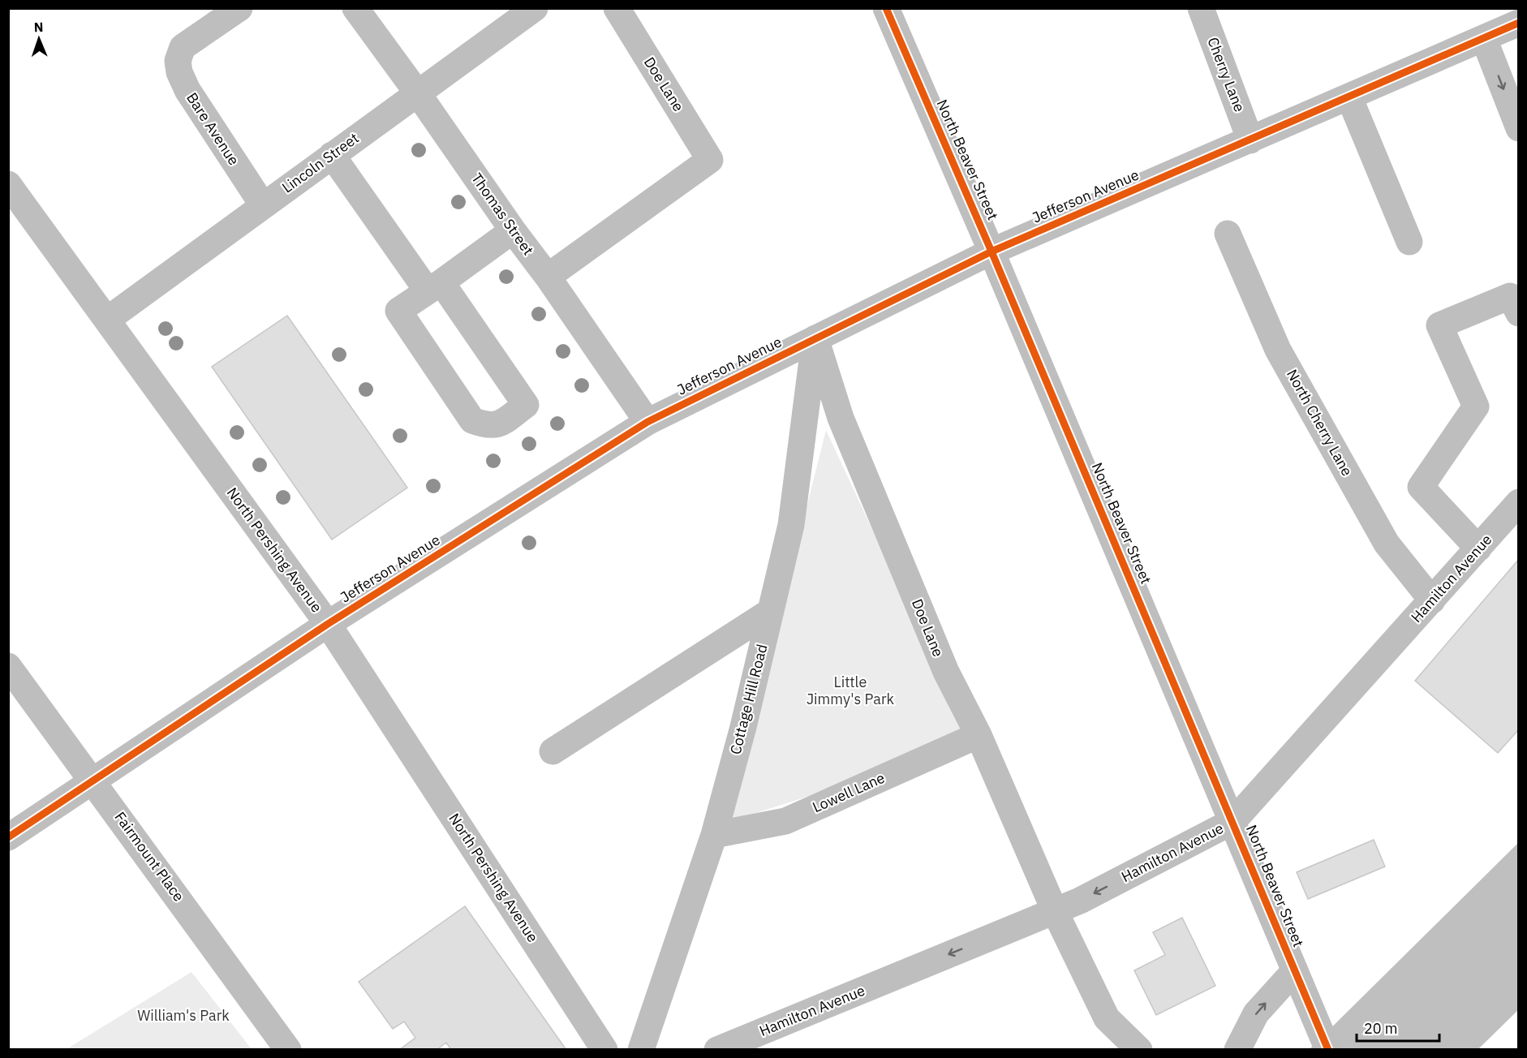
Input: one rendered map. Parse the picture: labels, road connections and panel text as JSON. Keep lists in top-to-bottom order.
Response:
{
  "streets": {
    "street": [
      "Cherry Lane",
      "Doe Lane",
      "Bare Avenue",
      "North Beaver Street",
      "Lincoln Street",
      "Jefferson Avenue",
      "Thomas Street",
      "North Cherry Lane",
      "North Pershing Avenue",
      "Hamilton Avenue",
      "Cottage Hill Road",
      "Lowell Lane",
      "Fairmount Place"
    ]
  },
  "crossings": [
    ["Cherry Lane", "Jefferson Avenue"],
    ["Doe Lane", "Jefferson Avenue"],
    ["Doe Lane", "Thomas Street"],
    ["Doe Lane", "Hamilton Avenue"],
    ["Doe Lane", "Cottage Hill Road"],
    ["Doe Lane", "Lowell Lane"],
    ["Bare Avenue", "Lincoln Street"],
    ["North Beaver Street", "Jefferson Avenue"],
    ["North Beaver Street", "Hamilton Avenue"],
    ["Lincoln Street", "Thomas Street"],
    ["Lincoln Street", "North Pershing Avenue"],
    ["Jefferson Avenue", "Thomas Street"],
    ["Jefferson Avenue", "North Pershing Avenue"],
    ["Jefferson Avenue", "Cottage Hill Road"],
    ["Jefferson Avenue", "Fairmount Place"],
    ["North Cherry Lane", "Hamilton Avenue"],
    ["Cottage Hill Road", "Lowell Lane"]
  ],
  "one_way": ["Hamilton Avenue"],
  "parks": ["Little Jimmy's Park", "William's Park"],
  "scale_bar": "20 m",
  "north": "top"
}
